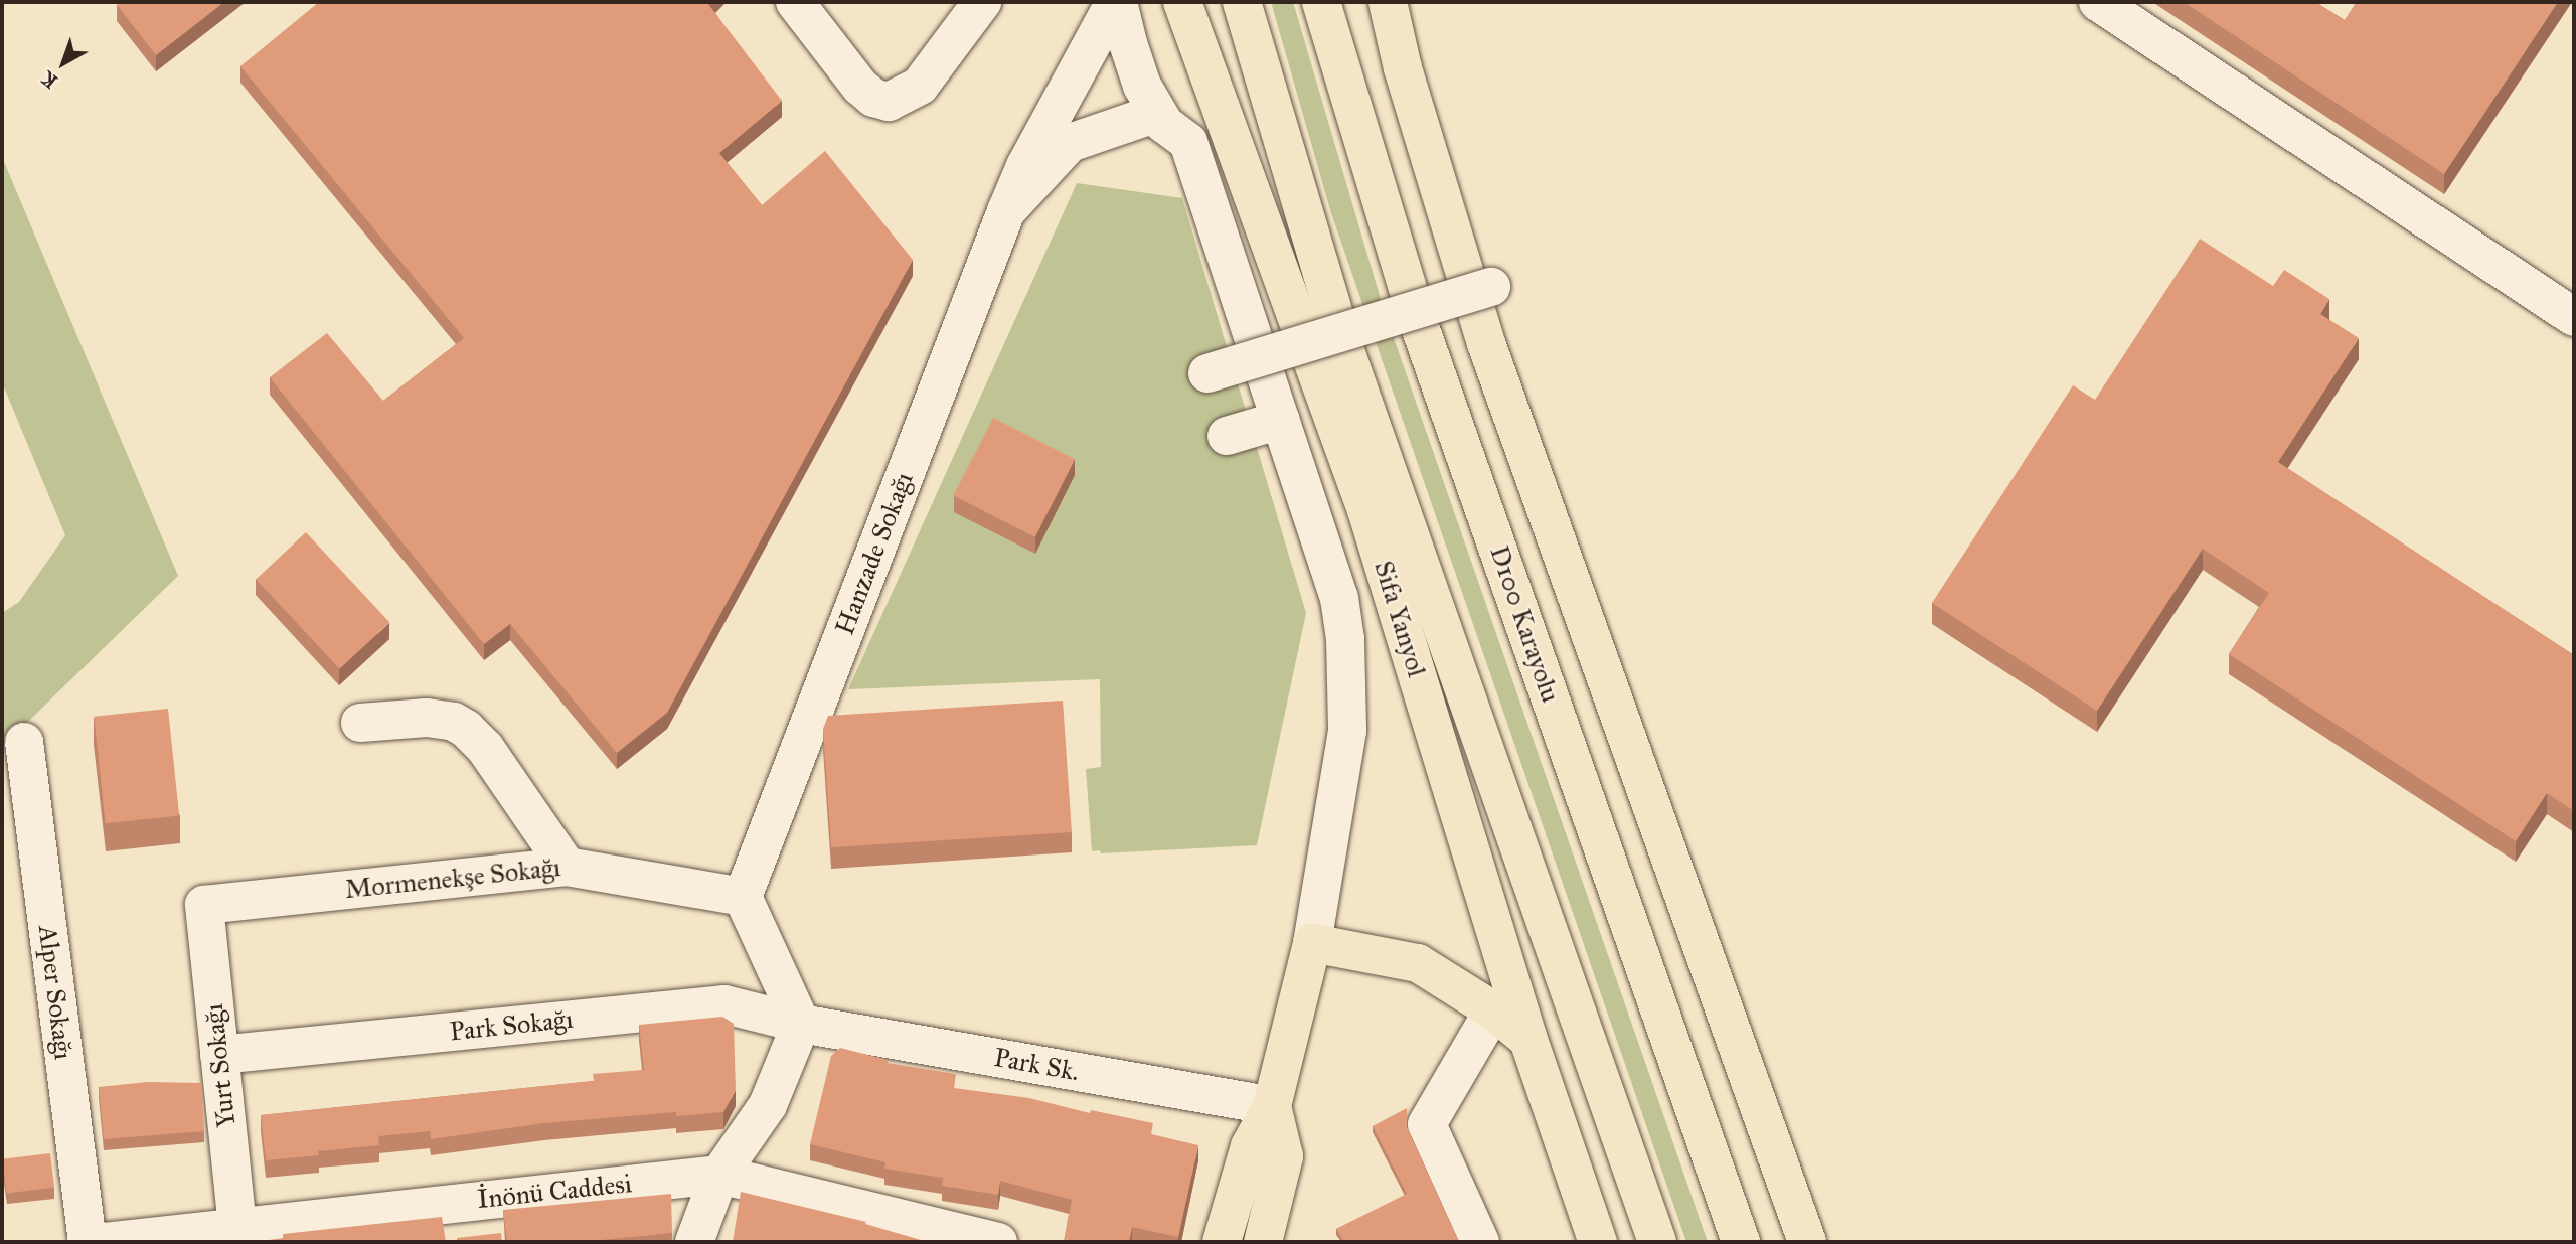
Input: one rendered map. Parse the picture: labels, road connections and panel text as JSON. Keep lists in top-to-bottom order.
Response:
{
  "streets": {
    "main road": ["Sifa Yanyol", "D100 Karayolu"],
    "street": [
      "Hanzade Sokağı",
      "Mormenekşe Sokağı",
      "Alper Sokağı",
      "Park Sokağı",
      "Park Sk.",
      "Yurt Sokağı",
      "İnönü Caddesi"
    ]
  },
  "crossings": [
    ["Hanzade Sokağı", "Mormenekşe Sokağı"],
    ["Mormenekşe Sokağı", "Yurt Sokağı"],
    ["Park Sokağı", "Park Sk."],
    ["Park Sokağı", "Yurt Sokağı"],
    ["Yurt Sokağı", "İnönü Caddesi"]
  ],
  "north": "bottom left"
}
